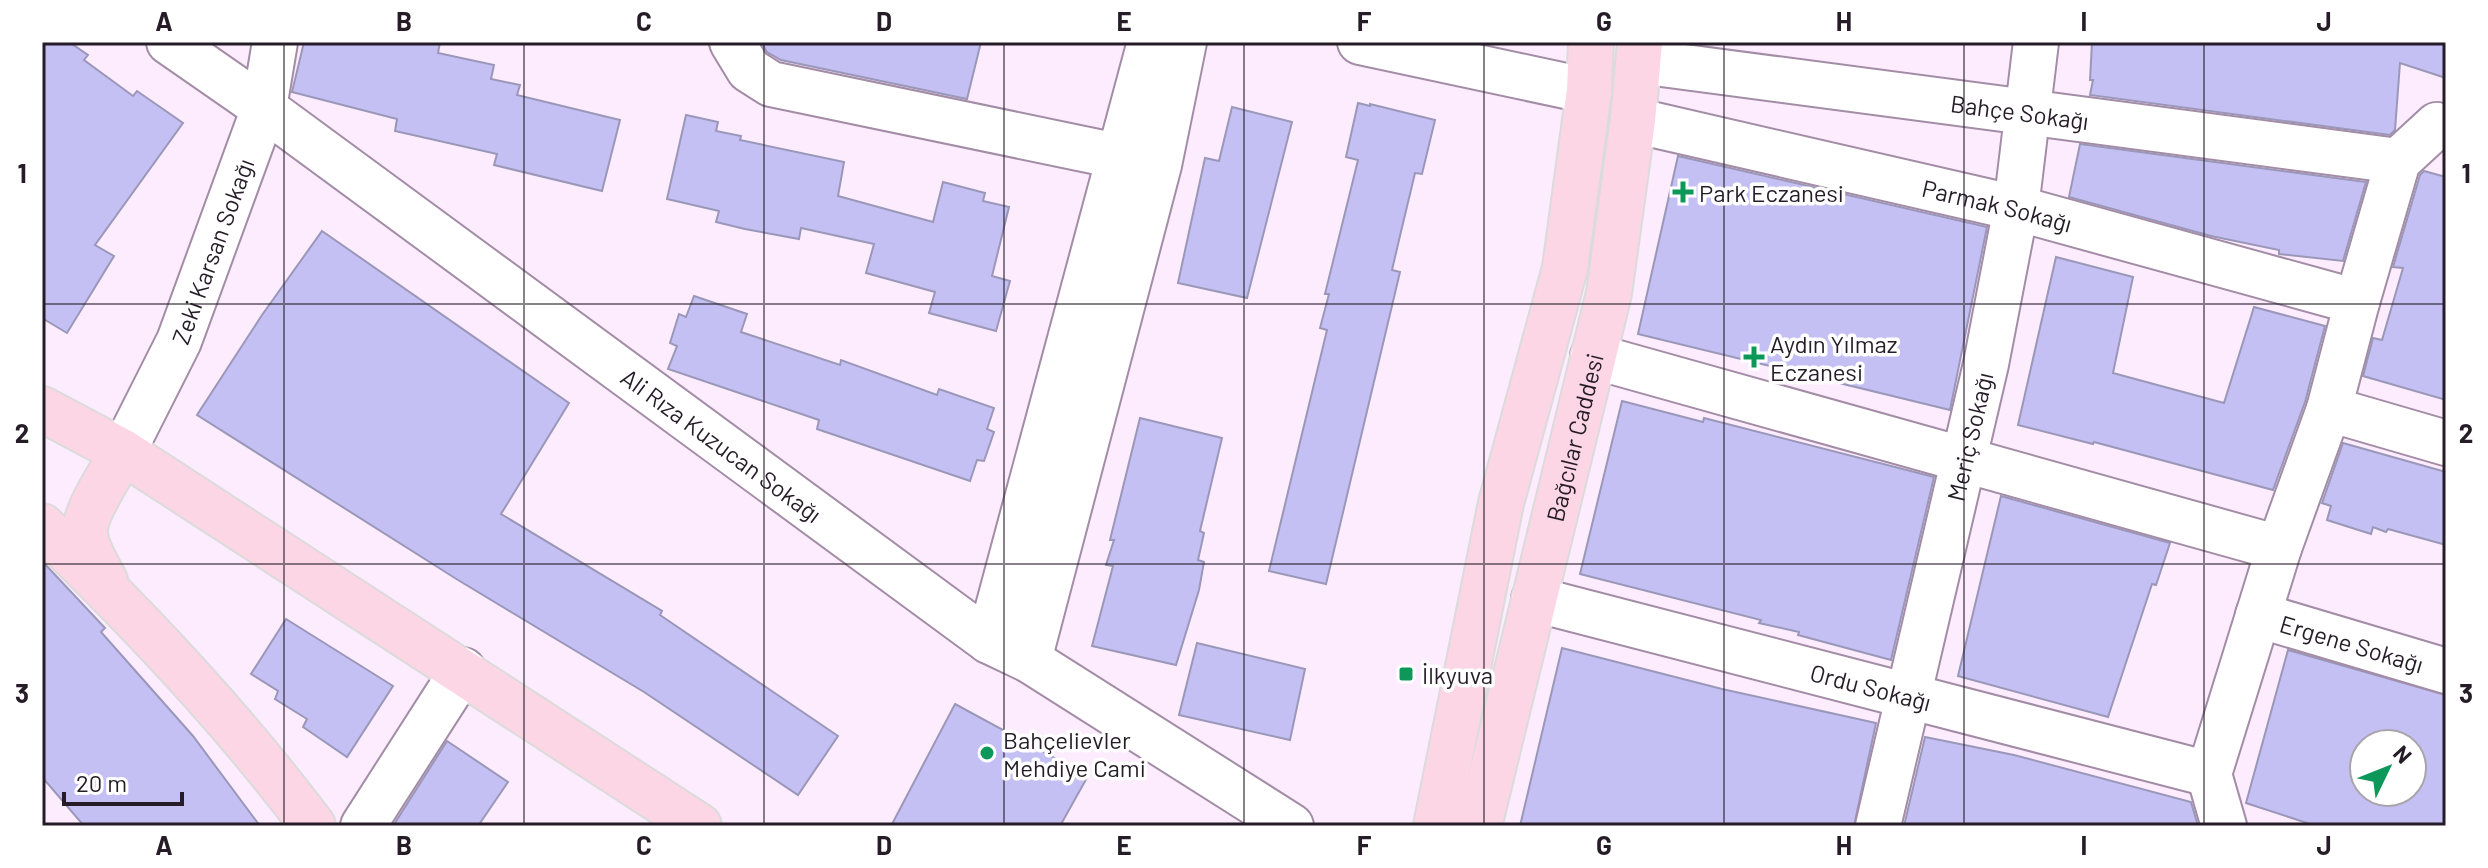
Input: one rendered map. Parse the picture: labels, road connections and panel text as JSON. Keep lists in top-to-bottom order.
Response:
{
  "streets": {
    "main road": ["Bağcılar Caddesi"],
    "street": [
      "Bahçe Sokağı",
      "Parmak Sokağı",
      "Zeki Karsan Sokağı",
      "Meriç Sokağı",
      "Ali Rıza Kuzucan Sokağı",
      "Ergene Sokağı",
      "Ordu Sokağı"
    ]
  },
  "crossings": [
    ["Bahçe Sokağı", "Bağcılar Caddesi"],
    ["Bahçe Sokağı", "Meriç Sokağı"],
    ["Parmak Sokağı", "Bağcılar Caddesi"],
    ["Parmak Sokağı", "Meriç Sokağı"],
    ["Zeki Karsan Sokağı", "Ali Rıza Kuzucan Sokağı"],
    ["Bağcılar Caddesi", "Ordu Sokağı"],
    ["Meriç Sokağı", "Ordu Sokağı"]
  ],
  "places": {
    "health": ["Park Eczanesi", "Aydın Yılmaz Eczanesi"],
    "transit": ["İlkyuva"],
    "other": ["Bahçelievler Mehdiye Cami"]
  },
  "scale_bar": "20 m",
  "north": "top right",
  "grid": {
    "columns": [
      "A",
      "B",
      "C",
      "D",
      "E",
      "F",
      "G",
      "H",
      "I",
      "J"
    ],
    "rows": ["1", "2", "3"]
  }
}
